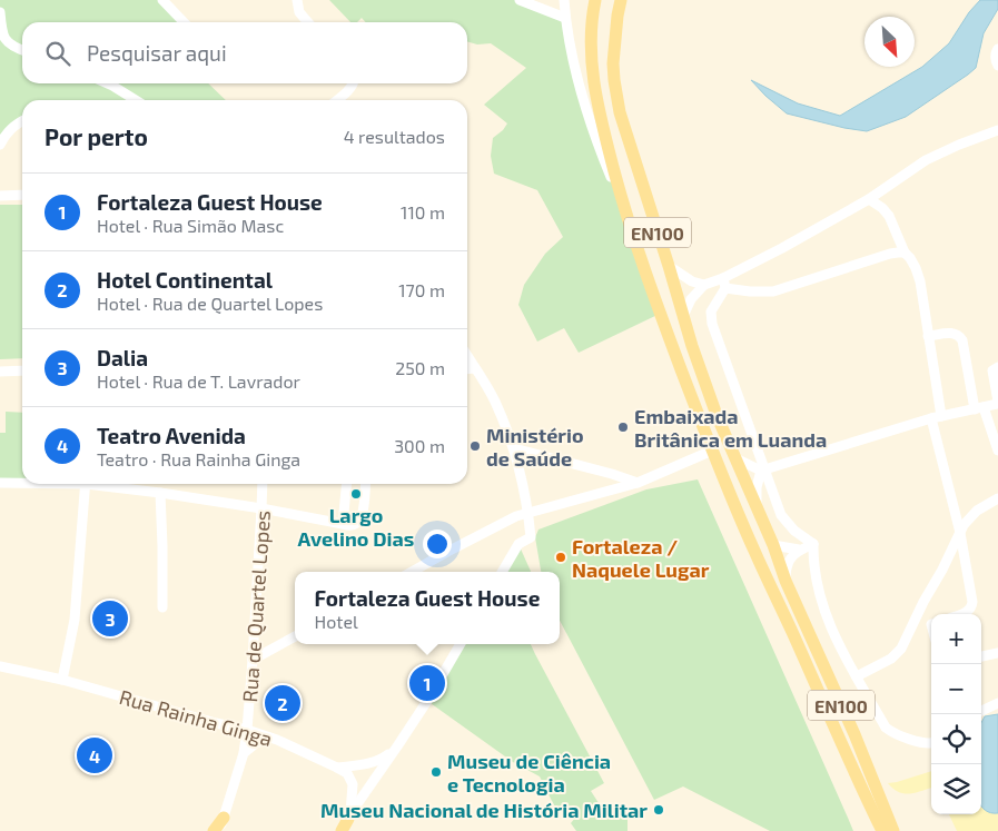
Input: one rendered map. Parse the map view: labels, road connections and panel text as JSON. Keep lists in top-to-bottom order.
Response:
{
  "streets": {
    "main road": ["EN100"],
    "street": ["Rua de Quartel Lopes", "Rua Rainha Ginga"]
  },
  "crossings": [
    ["Rua de Quartel Lopes", "Rua Rainha Ginga"]
  ],
  "places": [
    "Embaixada Britânica em Luanda",
    "Ministério de Saúde",
    "Largo Avelino Dias",
    "Fortaleza / Naquele Lugar",
    "Museu de Ciência e Tecnologia",
    "Museu Nacional de História Militar"
  ],
  "north": "bottom right",
  "page": {
    "search": "Pesquisar aqui",
    "heading": ["Por perto", "4 resultados"],
    "list": [
      {
        "mark": "1",
        "name": "Fortaleza Guest House",
        "note": "Hotel · Rua Simão Masc",
        "value": "110 m"
      },
      {
        "mark": "2",
        "name": "Hotel Continental",
        "note": "Hotel · Rua de Quartel Lopes",
        "value": "170 m"
      },
      {
        "mark": "3",
        "name": "Dalia",
        "note": "Hotel · Rua de T. Lavrador",
        "value": "250 m"
      },
      {
        "mark": "4",
        "name": "Teatro Avenida",
        "note": "Teatro · Rua Rainha Ginga",
        "value": "300 m"
      }
    ],
    "popup": ["Fortaleza Guest House", "Hotel"],
    "pins": [
      "3",
      "1",
      "2",
      "4"
    ],
    "map_buttons": ["+", "−"]
  }
}
